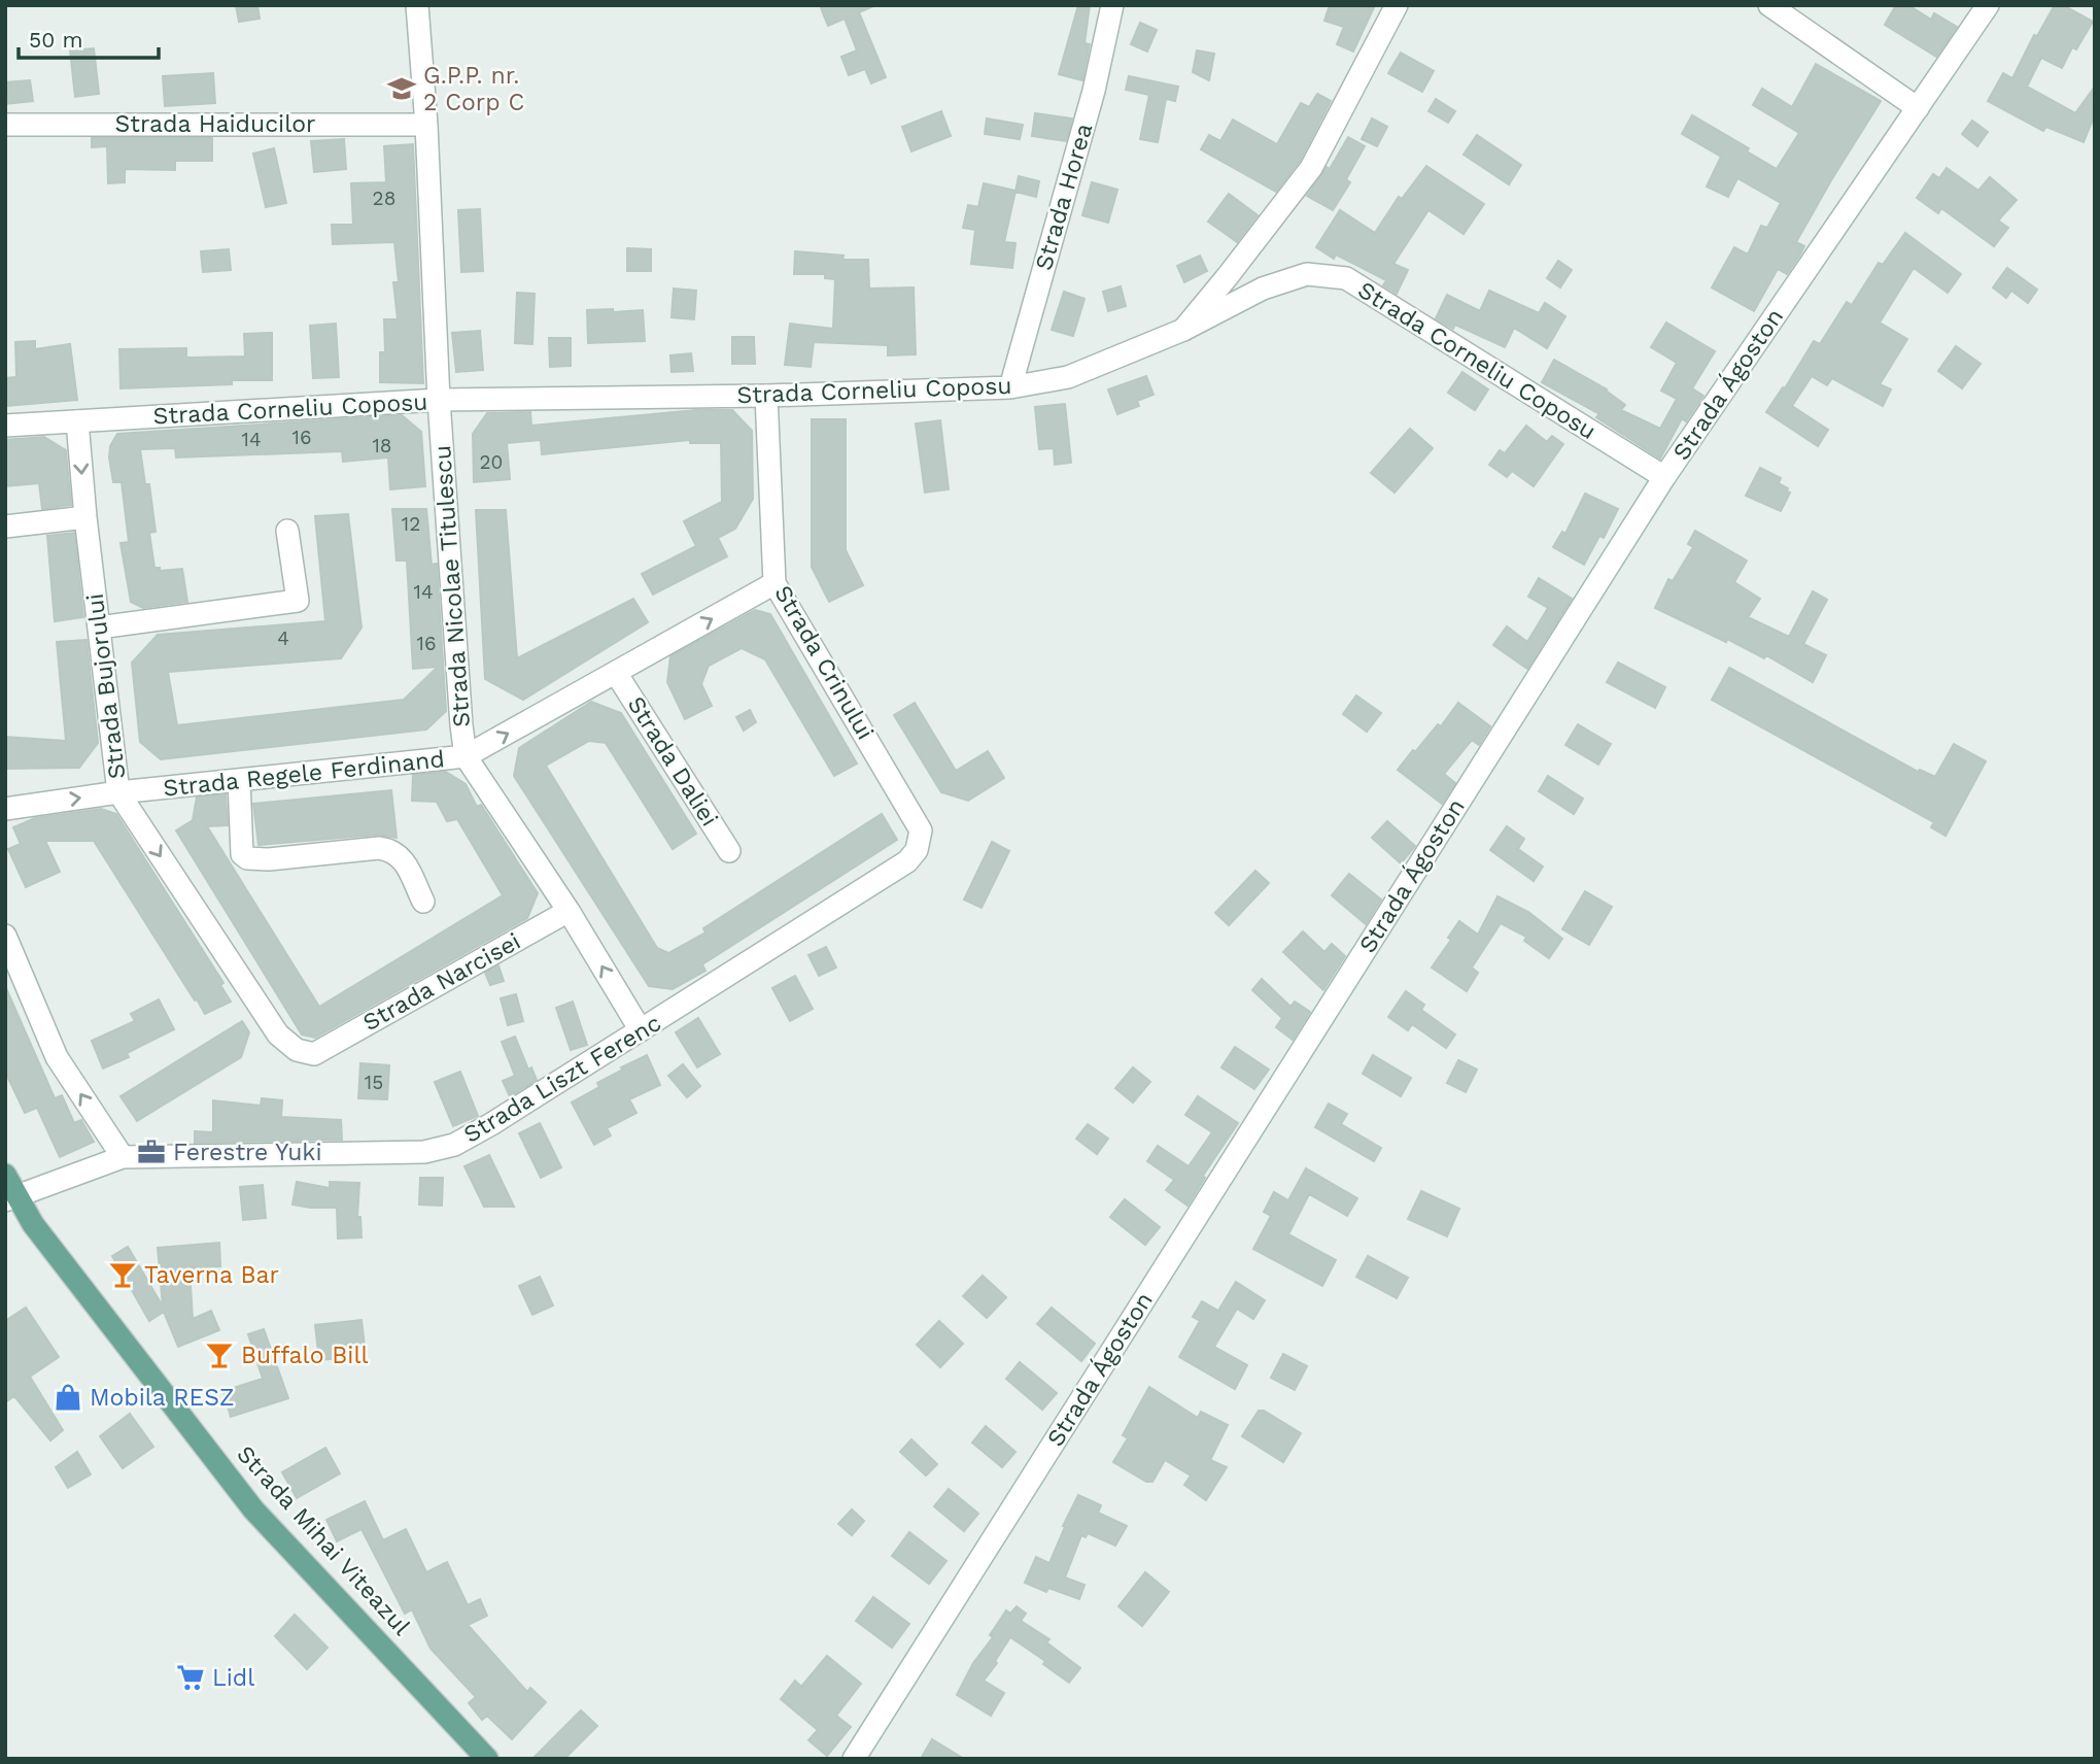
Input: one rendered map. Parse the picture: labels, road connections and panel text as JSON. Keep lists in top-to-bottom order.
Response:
{
  "streets": {
    "main road": ["Strada Mihai Viteazul"],
    "street": [
      "Strada Haiducilor",
      "Strada Horea",
      "Strada Corneliu Coposu",
      "Strada Ágoston",
      "Strada Nicolae Titulescu",
      "Strada Crinului",
      "Strada Bujorului",
      "Strada Daliei",
      "Strada Regele Ferdinand",
      "Strada Narcisei",
      "Strada Liszt Ferenc"
    ]
  },
  "crossings": [
    ["Strada Haiducilor", "Strada Nicolae Titulescu"],
    ["Strada Horea", "Strada Corneliu Coposu"],
    ["Strada Corneliu Coposu", "Strada Ágoston"],
    ["Strada Corneliu Coposu", "Strada Nicolae Titulescu"],
    ["Strada Corneliu Coposu", "Strada Crinului"],
    ["Strada Corneliu Coposu", "Strada Bujorului"],
    ["Strada Nicolae Titulescu", "Strada Regele Ferdinand"],
    ["Strada Nicolae Titulescu", "Strada Narcisei"],
    ["Strada Nicolae Titulescu", "Strada Liszt Ferenc"],
    ["Strada Crinului", "Strada Regele Ferdinand"],
    ["Strada Crinului", "Strada Liszt Ferenc"],
    ["Strada Bujorului", "Strada Regele Ferdinand"],
    ["Strada Bujorului", "Strada Narcisei"],
    ["Strada Daliei", "Strada Regele Ferdinand"],
    ["Strada Liszt Ferenc", "Strada Mihai Viteazul"]
  ],
  "one_way": ["Strada Bujorului", "Strada Regele Ferdinand"],
  "places": {
    "school or university": ["G.P.P. nr. 2 Corp C"],
    "office": ["Ferestre Yuki"],
    "bar": ["Taverna Bar", "Buffalo Bill"],
    "shop": ["Mobila RESZ"],
    "supermarket": ["Lidl"]
  },
  "house_numbers": [
    "28",
    "16",
    "14",
    "18",
    "20",
    "12",
    "14",
    "4",
    "16",
    "15"
  ],
  "scale_bar": "50 m"
}
